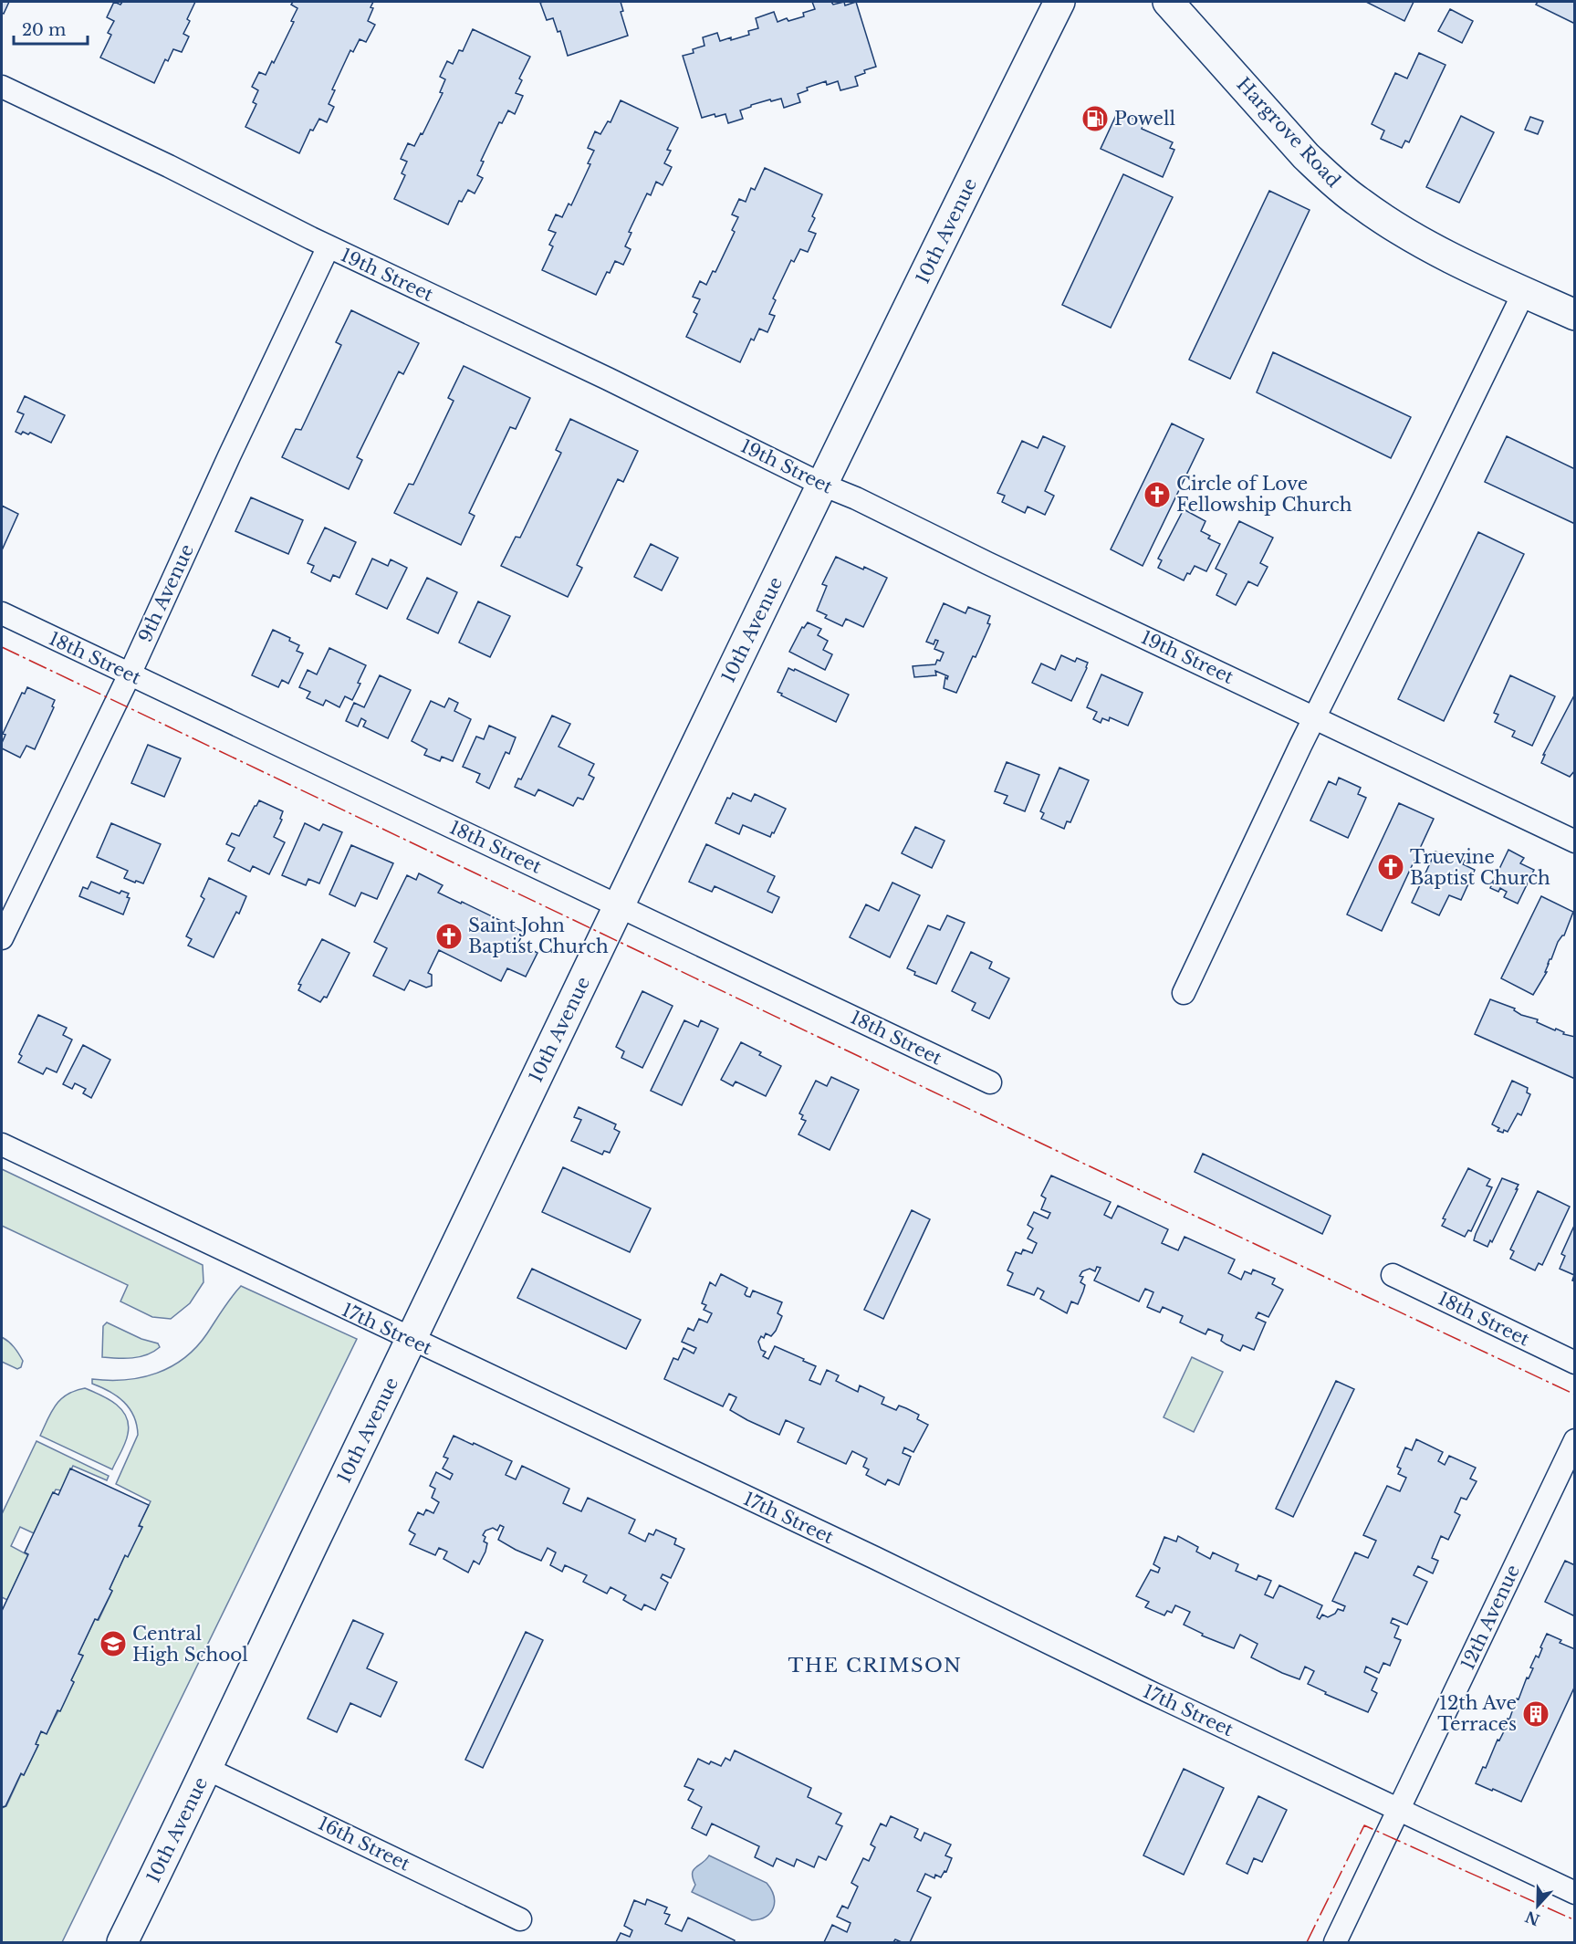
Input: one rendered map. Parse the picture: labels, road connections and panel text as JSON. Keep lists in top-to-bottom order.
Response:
{
  "streets": {
    "main road": ["Hargrove Road", "10th Avenue"],
    "street": [
      "19th Street",
      "9th Avenue",
      "18th Street",
      "17th Street",
      "12th Avenue",
      "16th Street"
    ]
  },
  "crossings": [
    ["10th Avenue", "19th Street"],
    ["10th Avenue", "18th Street"],
    ["10th Avenue", "17th Street"],
    ["10th Avenue", "16th Street"],
    ["19th Street", "9th Avenue"],
    ["9th Avenue", "18th Street"],
    ["17th Street", "12th Avenue"]
  ],
  "districts": ["THE CRIMSON"],
  "places": {
    "fuel station": ["Powell"],
    "church": ["Circle of Love Fellowship Church", "Truevine Baptist Church", "Saint John Baptist Church"],
    "school or university": ["Central High School"],
    "building": ["12th Ave Terraces"]
  },
  "scale_bar": "20 m",
  "north": "bottom"
}
